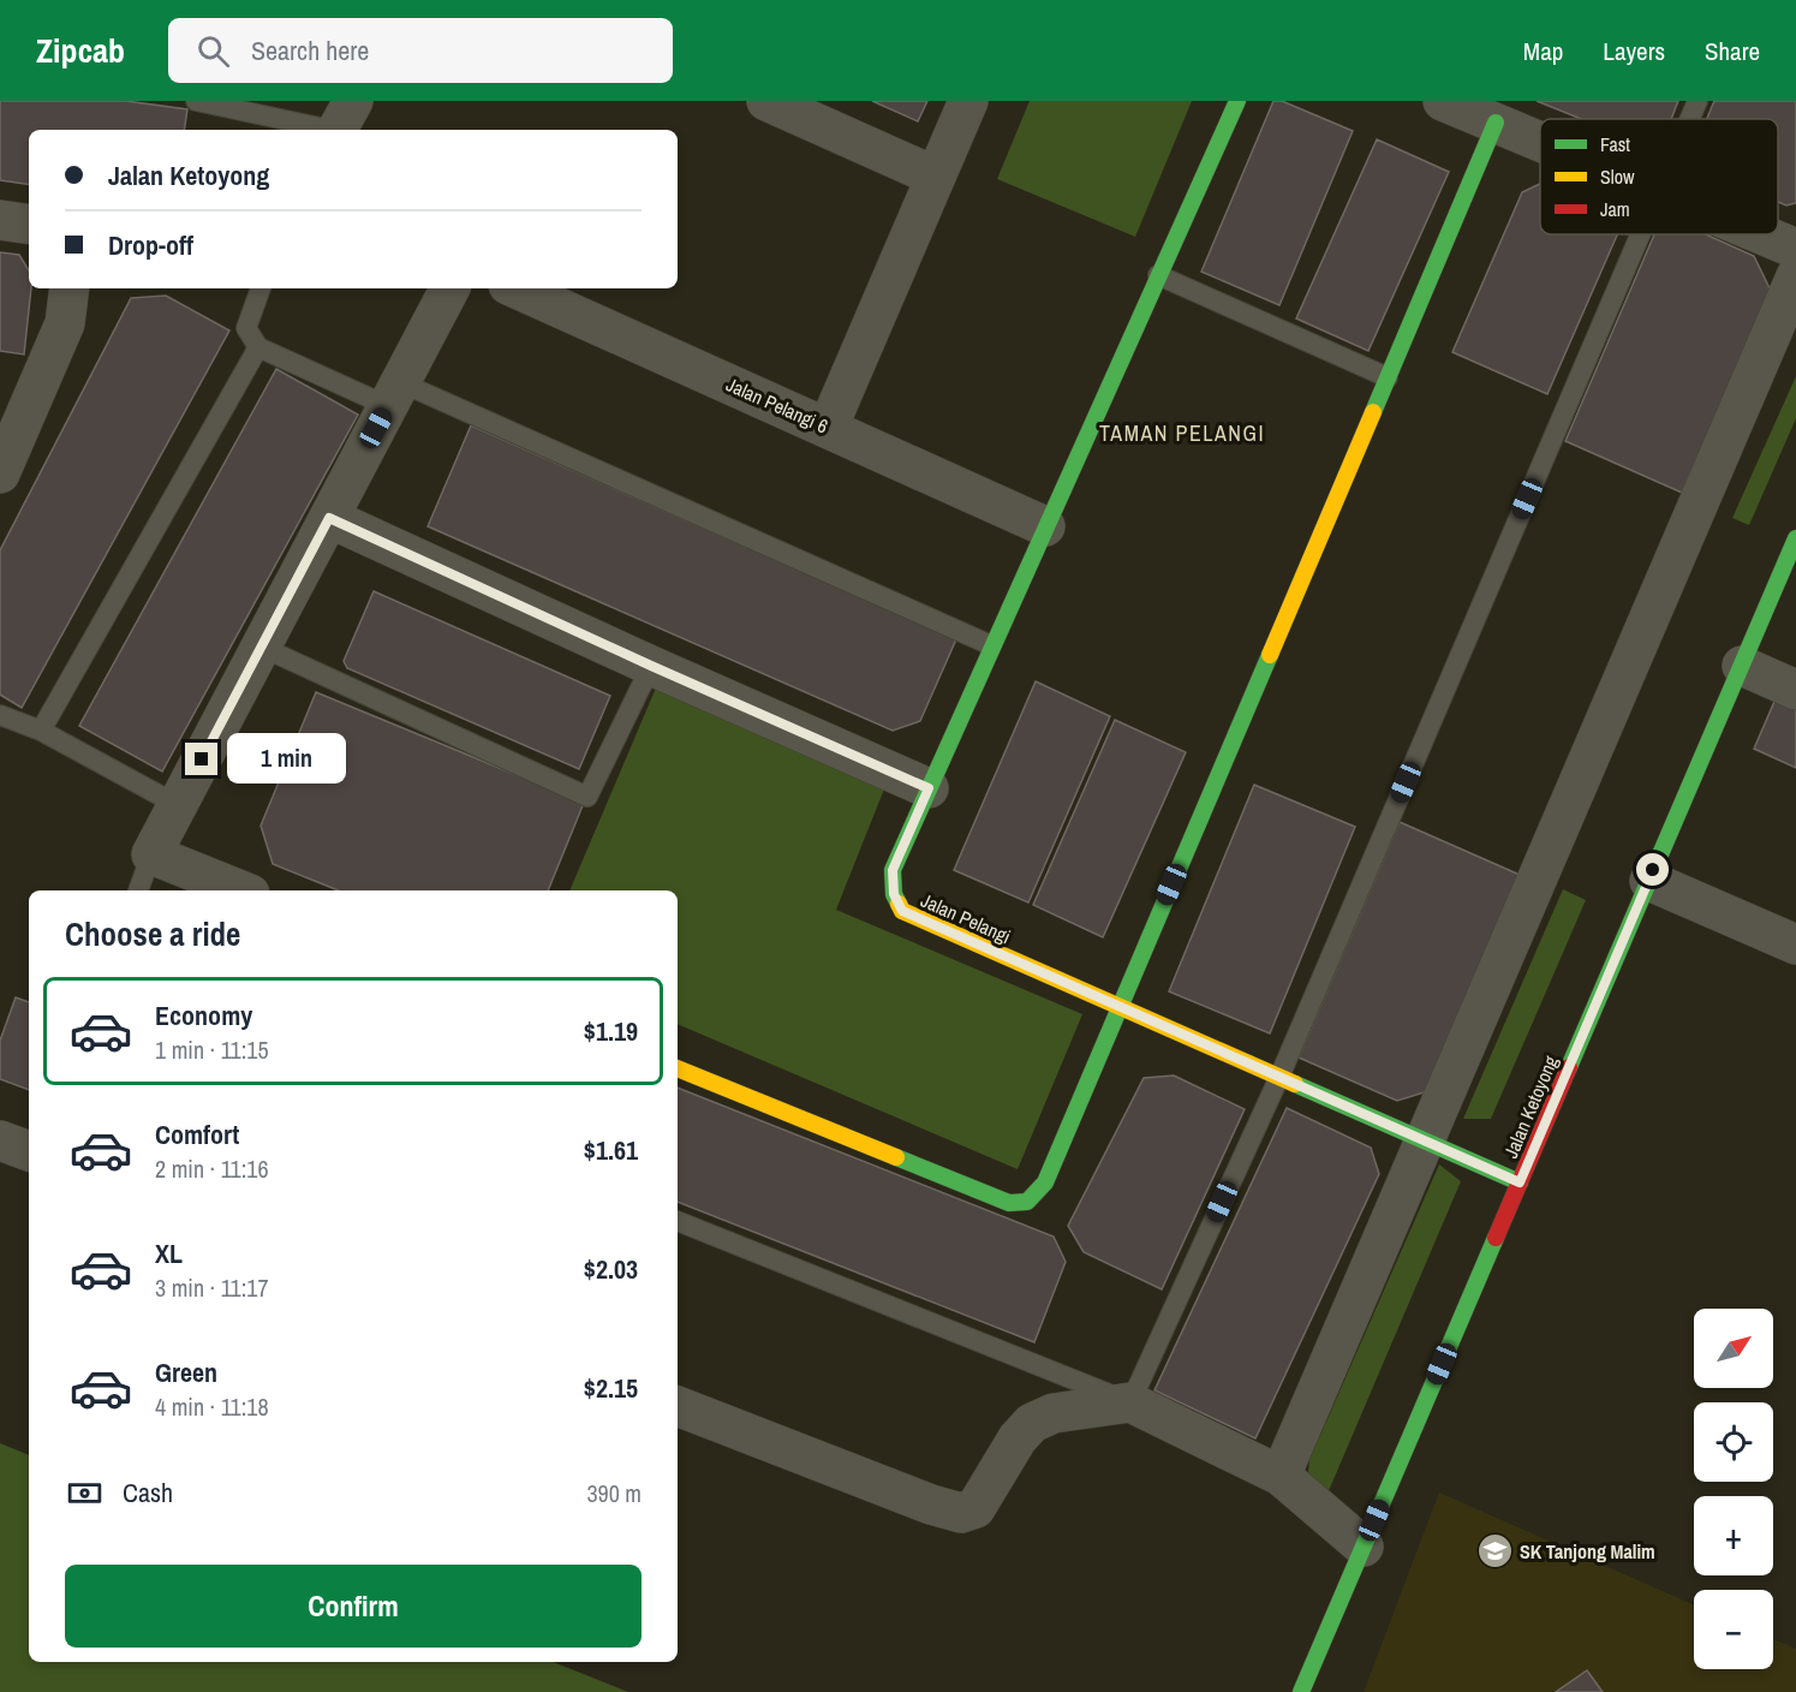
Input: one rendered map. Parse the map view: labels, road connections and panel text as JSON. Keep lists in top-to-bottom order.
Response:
{
  "streets": {
    "street": ["Jalan Pelangi 6", "Jalan Pelangi", "Jalan Ketoyong"]
  },
  "crossings": [
    ["Jalan Pelangi 6", "Jalan Pelangi"]
  ],
  "districts": ["TAMAN PELANGI"],
  "places": {
    "school or university": ["SK Tanjong Malim"]
  },
  "legend": ["Fast", "Slow", "Jam"],
  "north": "top right",
  "page": {
    "header": "Zipcab",
    "search": "Search here",
    "nav": ["Map", "Layers", "Share"],
    "banner": ["Jalan Ketoyong", "Drop-off"],
    "bubble": "1 min",
    "heading": "Choose a ride",
    "list": [
      {
        "name": "Economy",
        "note": "1 min · 11:15",
        "value": "$1.19"
      },
      {
        "name": "Comfort",
        "note": "2 min · 11:16",
        "value": "$1.61"
      },
      {
        "name": "XL",
        "note": "3 min · 11:17",
        "value": "$2.03"
      },
      {
        "name": "Green",
        "note": "4 min · 11:18",
        "value": "$2.15"
      }
    ],
    "map_buttons": ["+", "−"],
    "pay": ["Cash", "390 m"],
    "buttons": "Confirm"
  }
}
